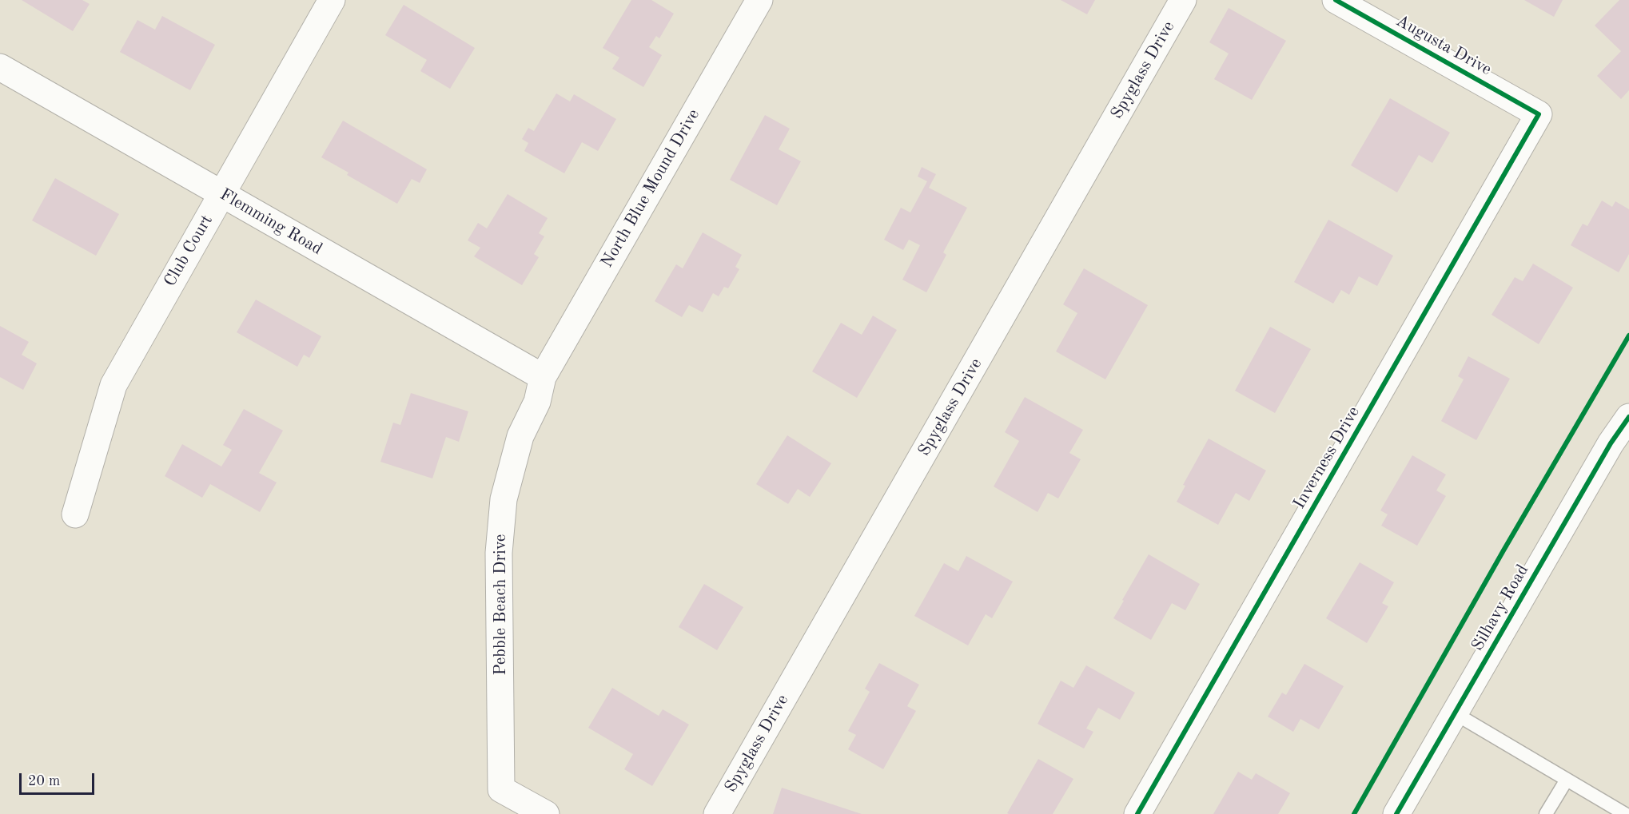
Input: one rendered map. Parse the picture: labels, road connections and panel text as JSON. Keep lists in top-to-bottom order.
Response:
{
  "streets": {
    "street": [
      "Augusta Drive",
      "Spyglass Drive",
      "North Blue Mound Drive",
      "Flemming Road",
      "Club Court",
      "Inverness Drive",
      "Pebble Beach Drive",
      "Silhavy Road"
    ]
  },
  "crossings": [
    ["Augusta Drive", "Inverness Drive"],
    ["North Blue Mound Drive", "Flemming Road"],
    ["North Blue Mound Drive", "Pebble Beach Drive"],
    ["Flemming Road", "Club Court"],
    ["Flemming Road", "Pebble Beach Drive"]
  ],
  "scale_bar": "20 m"
}
